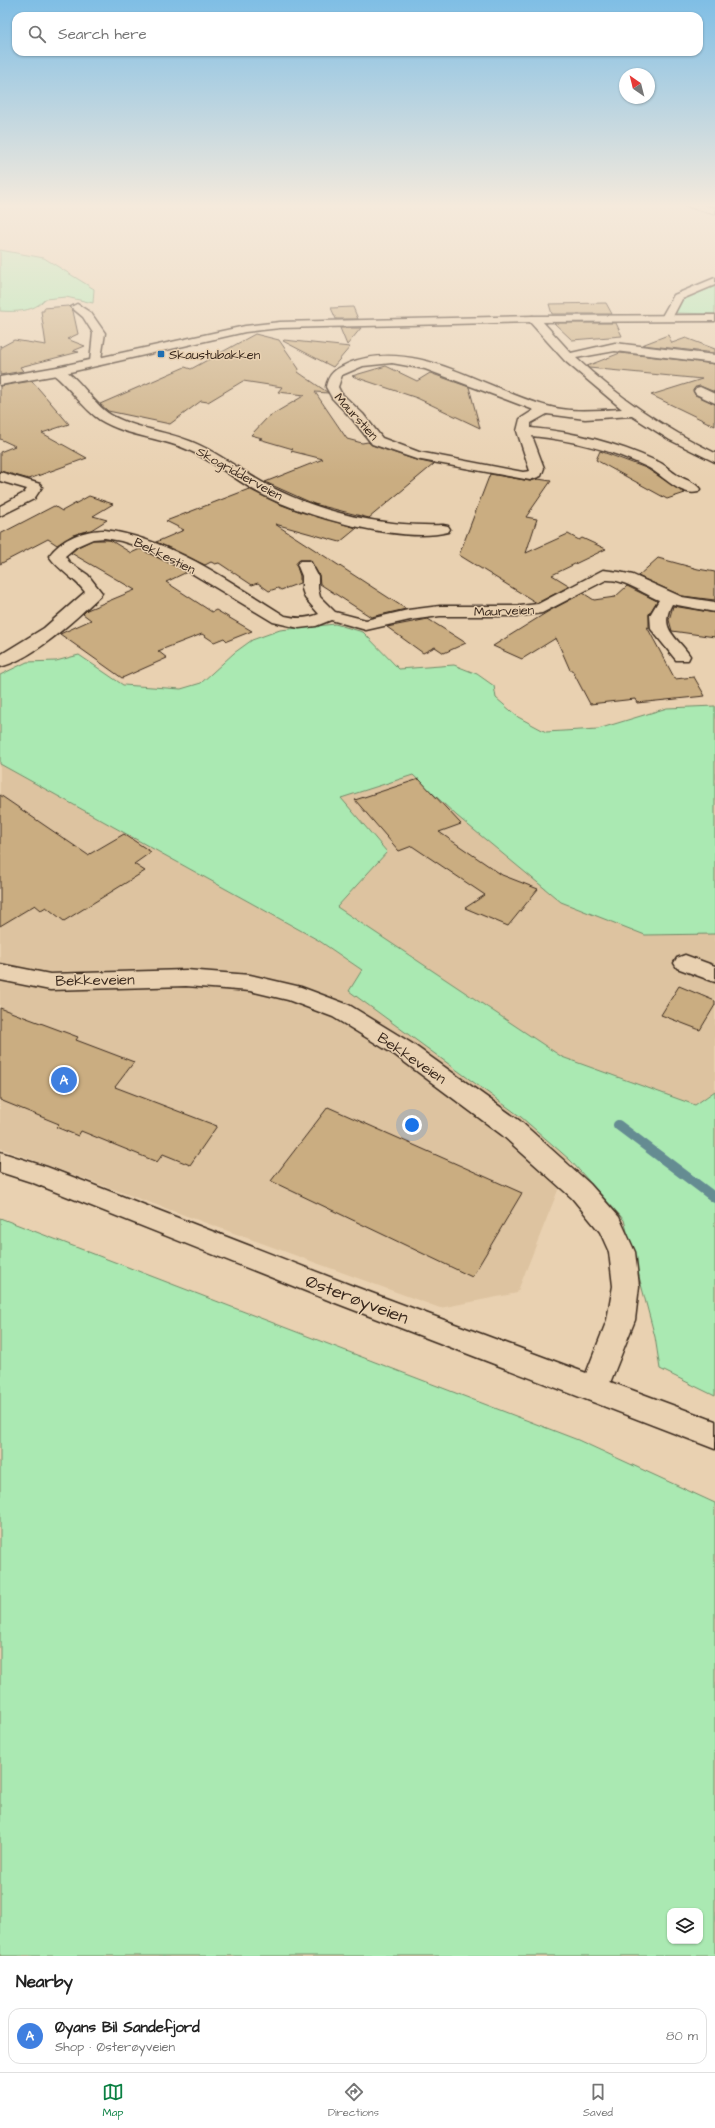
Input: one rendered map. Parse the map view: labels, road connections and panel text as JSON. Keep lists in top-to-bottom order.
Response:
{
  "streets": {
    "street": [
      "Maurstien",
      "Skogridderveien",
      "Bekkestien",
      "Maurveien",
      "Bekkeveien",
      "Østerøyveien"
    ]
  },
  "crossings": [
    ["Bekkestien", "Maurveien"],
    ["Bekkeveien", "Østerøyveien"]
  ],
  "places": {
    "transit": ["Skaustubakken"]
  },
  "north": "top left",
  "page": {
    "search": "Search here",
    "pins": "A",
    "heading": "Nearby",
    "list": [
      {
        "mark": "A",
        "name": "Øyans Bil Sandefjord",
        "note": "Shop · Østerøyveien",
        "value": "80 m"
      }
    ],
    "nav": ["Map", "Directions", "Saved"]
  }
}
